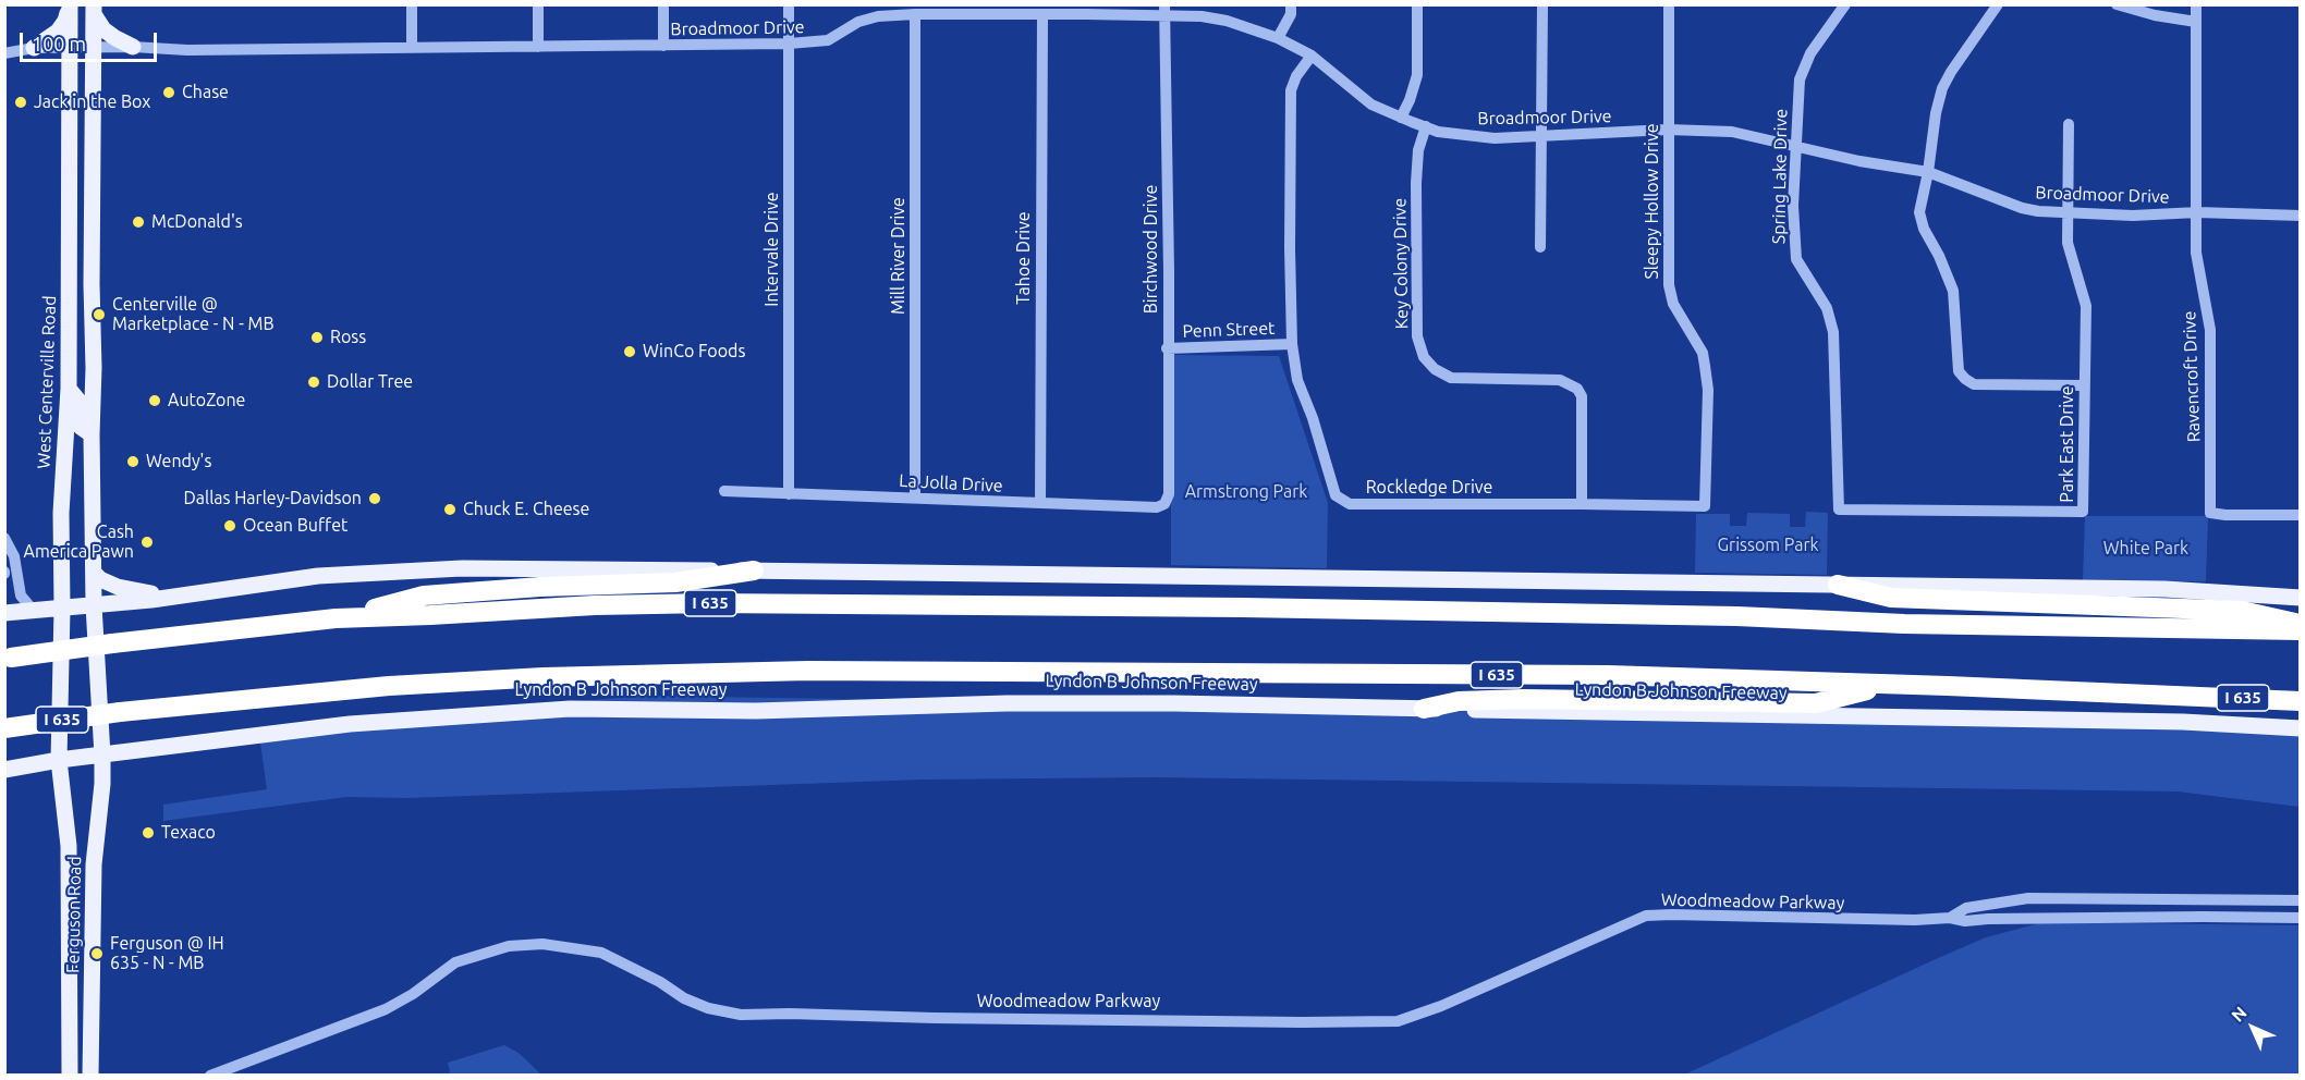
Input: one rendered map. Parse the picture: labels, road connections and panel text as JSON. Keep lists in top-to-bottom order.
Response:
{
  "streets": {
    "highway": ["I 635", "Lyndon B Johnson Freeway"],
    "main road": ["West Centerville Road", "Ferguson Road"],
    "street": [
      "Broadmoor Drive",
      "Spring Lake Drive",
      "Sleepy Hollow Drive",
      "Intervale Drive",
      "Birchwood Drive",
      "Mill River Drive",
      "Tahoe Drive",
      "Key Colony Drive",
      "Penn Street",
      "Ravencroft Drive",
      "Park East Drive",
      "La Jolla Drive",
      "Rockledge Drive",
      "Woodmeadow Parkway"
    ]
  },
  "crossings": [
    ["Broadmoor Drive", "Spring Lake Drive"],
    ["Broadmoor Drive", "Sleepy Hollow Drive"],
    ["Broadmoor Drive", "Intervale Drive"],
    ["Broadmoor Drive", "Birchwood Drive"],
    ["Broadmoor Drive", "Mill River Drive"],
    ["Broadmoor Drive", "Tahoe Drive"],
    ["Broadmoor Drive", "Key Colony Drive"],
    ["Broadmoor Drive", "Ravencroft Drive"],
    ["Broadmoor Drive", "West Centerville Road"],
    ["Broadmoor Drive", "Park East Drive"],
    ["Broadmoor Drive", "Rockledge Drive"],
    ["Spring Lake Drive", "Park East Drive"],
    ["Sleepy Hollow Drive", "Rockledge Drive"],
    ["Intervale Drive", "La Jolla Drive"],
    ["Birchwood Drive", "Penn Street"],
    ["Birchwood Drive", "La Jolla Drive"],
    ["Mill River Drive", "La Jolla Drive"],
    ["Tahoe Drive", "La Jolla Drive"],
    ["Key Colony Drive", "Rockledge Drive"],
    ["Penn Street", "Rockledge Drive"],
    ["West Centerville Road", "Lyndon B Johnson Freeway"],
    ["West Centerville Road", "Ferguson Road"],
    ["Lyndon B Johnson Freeway", "Ferguson Road"]
  ],
  "parks": ["Armstrong Park", "Grissom Park", "White Park"],
  "places": [
    "Chase",
    "Jack in the Box",
    "McDonald's",
    "Centerville @ Marketplace - N - MB",
    "Ross",
    "WinCo Foods",
    "Dollar Tree",
    "AutoZone",
    "Wendy's",
    "Dallas Harley-Davidson",
    "Chuck E. Cheese",
    "Ocean Buffet",
    "Cash America Pawn",
    "Texaco",
    "Ferguson @ IH 635 - N - MB"
  ],
  "scale_bar": "100 m",
  "north": "top left"
}
